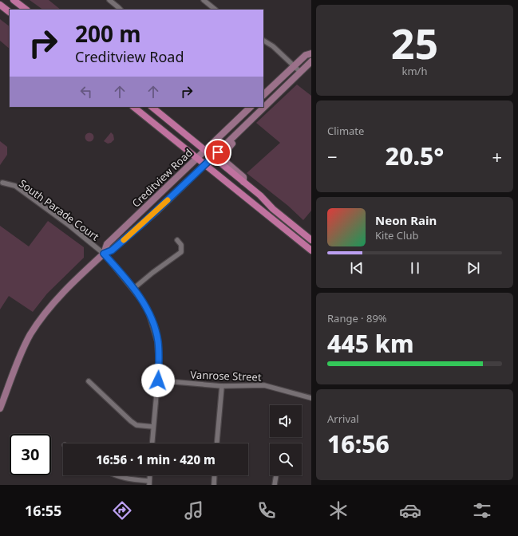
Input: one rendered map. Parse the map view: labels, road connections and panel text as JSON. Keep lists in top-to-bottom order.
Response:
{
  "streets": {
    "main road": ["Creditview Road"],
    "street": ["South Parade Court", "Vanrose Street"]
  },
  "crossings": [
    ["Creditview Road", "South Parade Court"],
    ["South Parade Court", "Vanrose Street"]
  ],
  "page": {
    "tile": [
      ["25", "km/h"],
      "Climate",
      ["Range · 89%", "445 km"],
      ["Arrival", "16:56"]
    ],
    "turn": ["200 m", "Creditview Road"],
    "heat": ["−", "20.5°", "+"],
    "song": ["Neon Rain", "Kite Club"],
    "limit": "30",
    "trip": "16:56 · 1 min · 420 m",
    "tabs": "16:55"
  }
}
